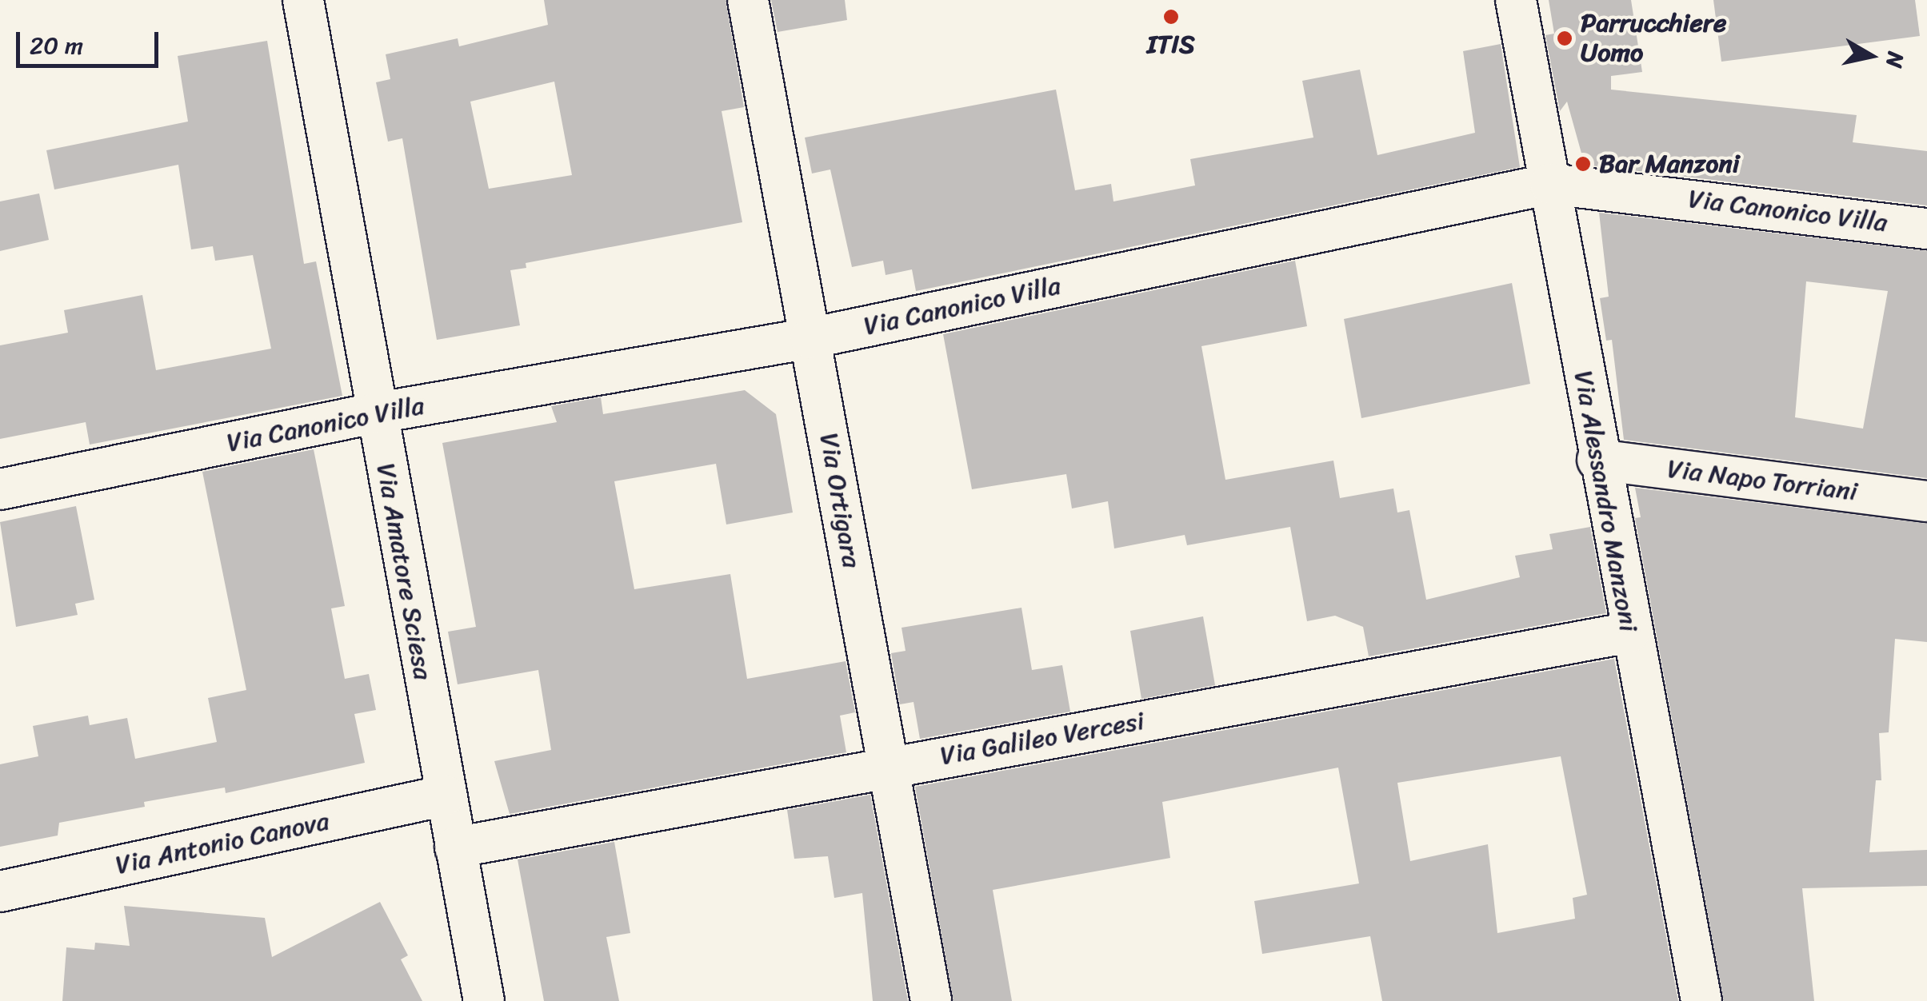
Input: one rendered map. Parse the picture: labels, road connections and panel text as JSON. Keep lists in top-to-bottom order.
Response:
{
  "streets": {
    "street": [
      "Via Canonico Villa",
      "Via Napo Torriani",
      "Via Ortigara",
      "Via Alessandro Manzoni",
      "Via Amatore Sciesa",
      "Via Galileo Vercesi",
      "Via Antonio Canova"
    ]
  },
  "crossings": [
    ["Via Canonico Villa", "Via Ortigara"],
    ["Via Canonico Villa", "Via Alessandro Manzoni"],
    ["Via Canonico Villa", "Via Amatore Sciesa"],
    ["Via Napo Torriani", "Via Alessandro Manzoni"],
    ["Via Ortigara", "Via Galileo Vercesi"],
    ["Via Alessandro Manzoni", "Via Galileo Vercesi"],
    ["Via Amatore Sciesa", "Via Galileo Vercesi"],
    ["Via Amatore Sciesa", "Via Antonio Canova"]
  ],
  "places": ["ITIS", "Parrucchiere Uomo", "Bar Manzoni"],
  "scale_bar": "20 m",
  "north": "right"
}
